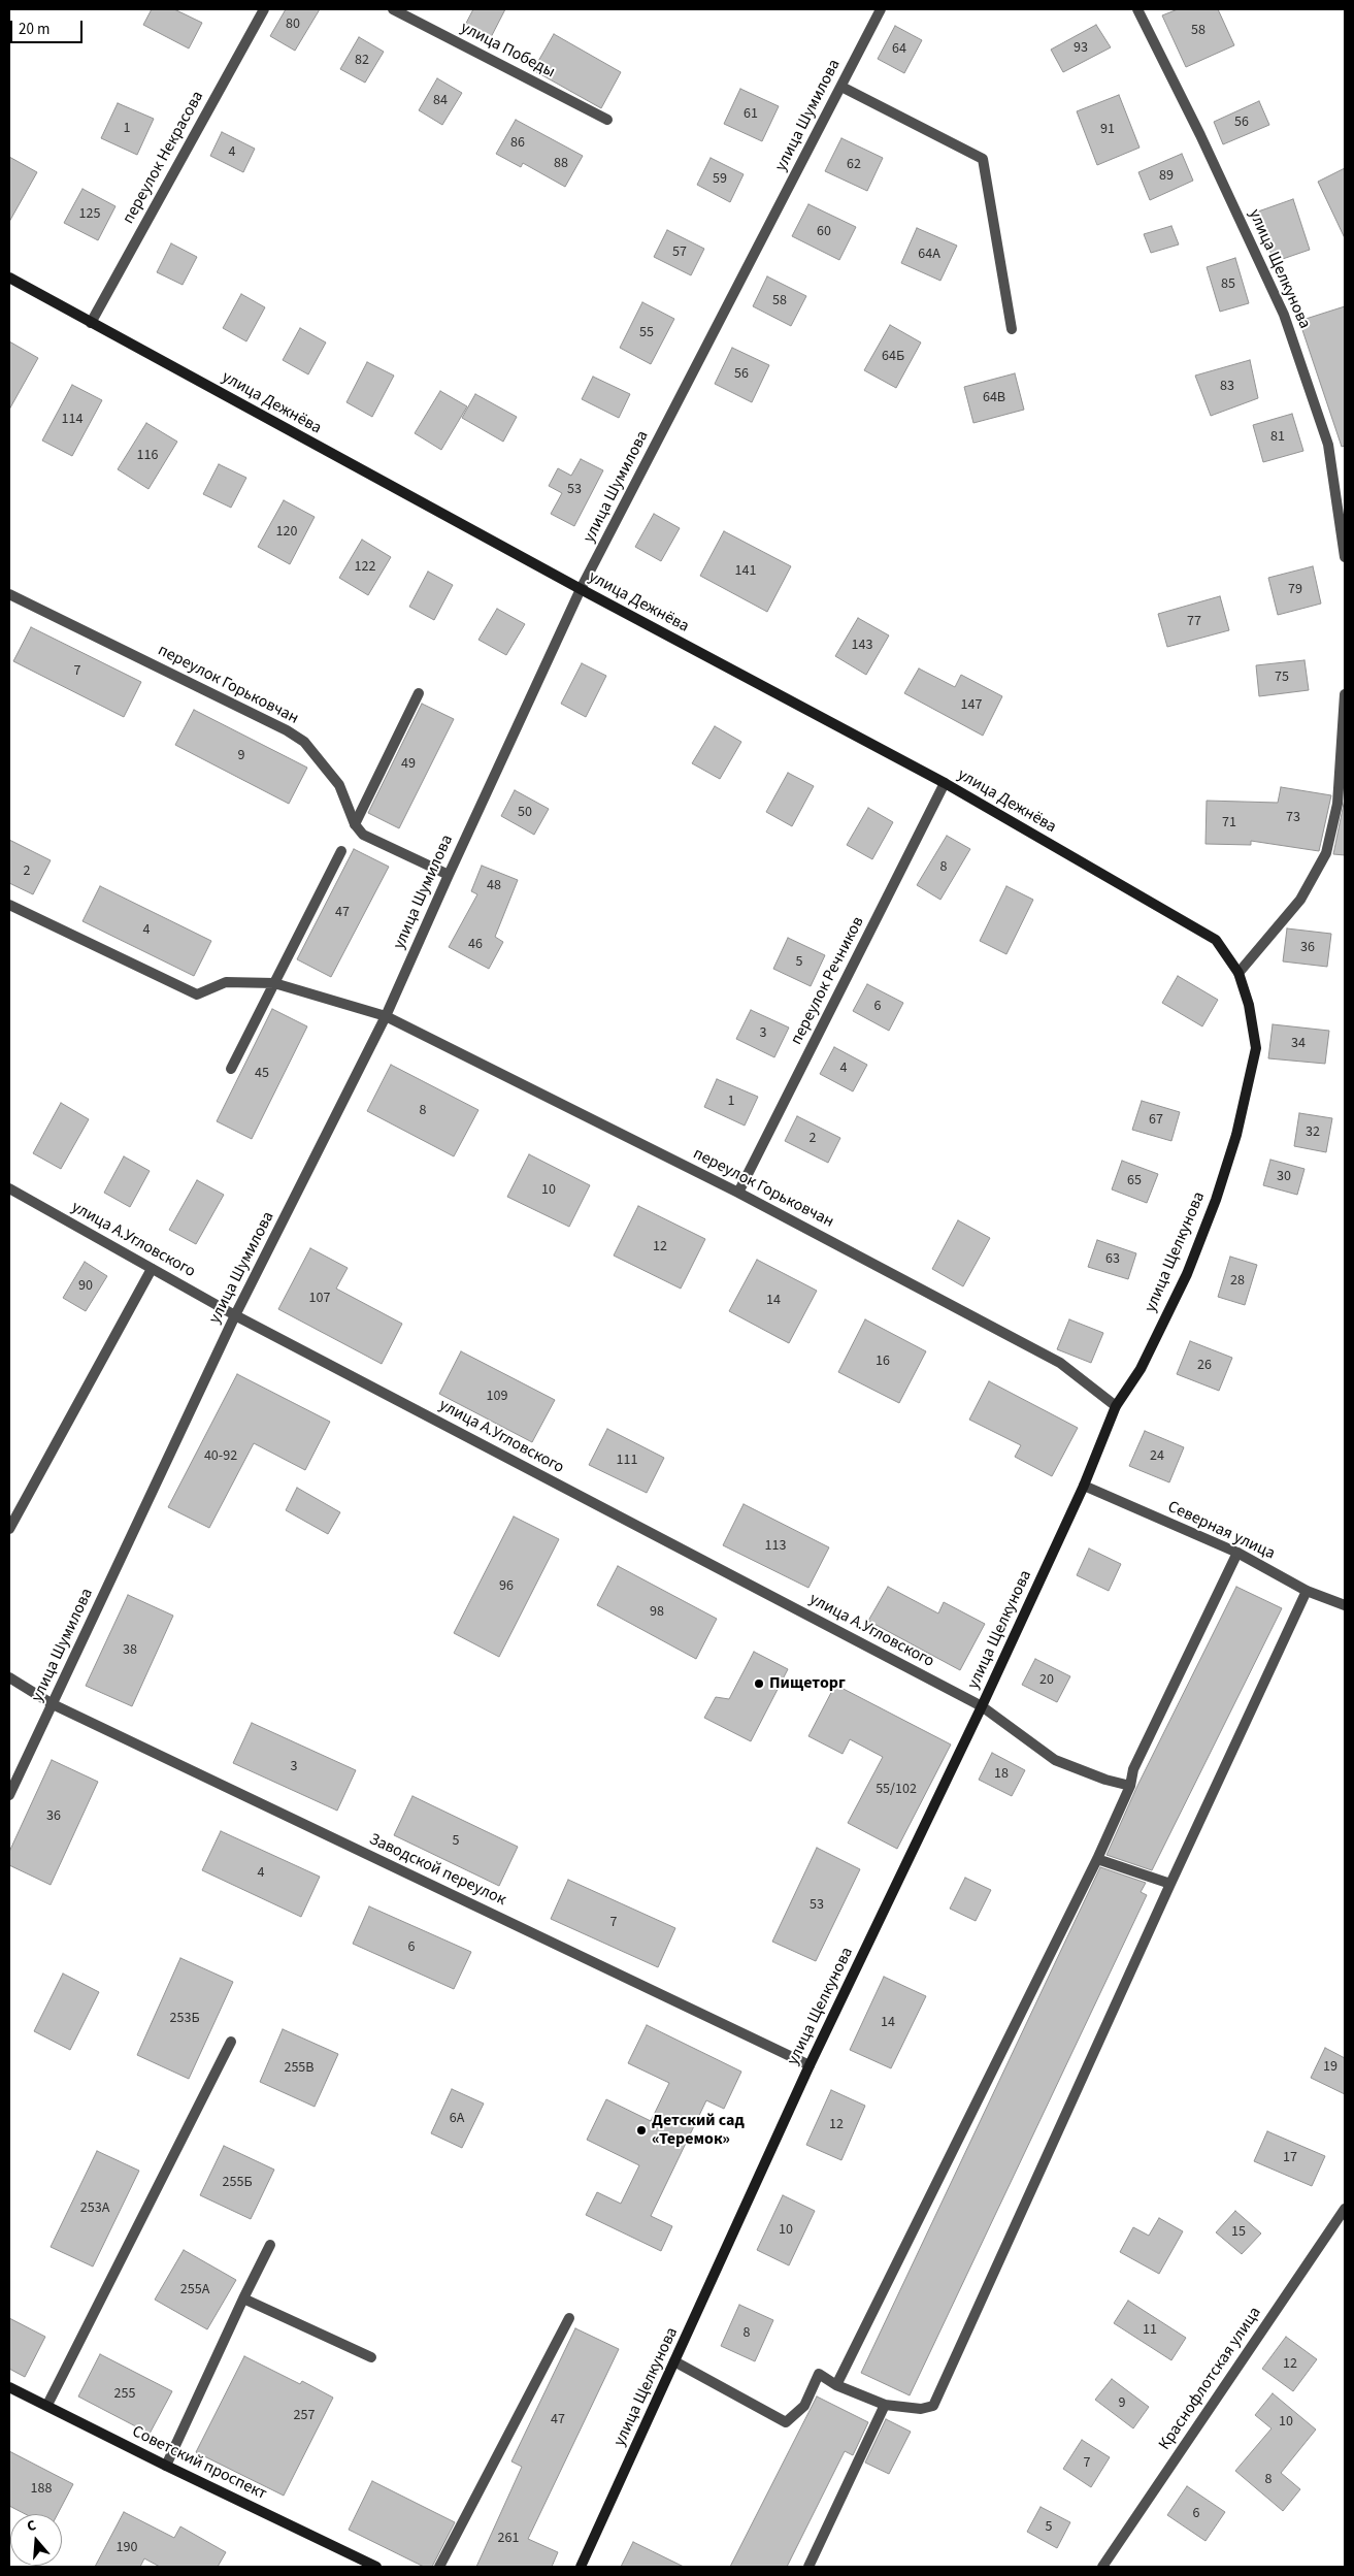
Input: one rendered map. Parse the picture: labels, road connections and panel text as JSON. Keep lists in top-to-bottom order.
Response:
{
  "streets": {
    "main road": ["улица Щелкунова", "улица Дежнёва", "Советский проспект"],
    "street": [
      "улица Победы",
      "улица Шумилова",
      "переулок Некрасова",
      "переулок Горьковчан",
      "переулок Речников",
      "улица А.Угловского",
      "Северная улица",
      "Заводской переулок",
      "Краснофлотская улица"
    ]
  },
  "crossings": [
    ["улица Шумилова", "улица Дежнёва"],
    ["улица Шумилова", "переулок Горьковчан"],
    ["улица Шумилова", "улица А.Угловского"],
    ["улица Шумилова", "Заводской переулок"],
    ["переулок Некрасова", "улица Дежнёва"],
    ["улица Щелкунова", "улица Дежнёва"],
    ["улица Щелкунова", "переулок Горьковчан"],
    ["улица Щелкунова", "улица А.Угловского"],
    ["улица Щелкунова", "Северная улица"],
    ["улица Щелкунова", "Заводской переулок"],
    ["улица Дежнёва", "переулок Речников"],
    ["переулок Горьковчан", "переулок Речников"]
  ],
  "places": ["Пищеторг", "Детский сад «Теремок»"],
  "house_numbers": [
    "80",
    "58",
    "93",
    "64",
    "82",
    "84",
    "61",
    "56",
    "1",
    "91",
    "86",
    "4",
    "88",
    "62",
    "89",
    "59",
    "125",
    "60",
    "57",
    "64А",
    "85",
    "58",
    "55",
    "64Б",
    "56",
    "83",
    "64В",
    "114",
    "81",
    "116",
    "53",
    "120",
    "122",
    "141",
    "79",
    "77",
    "143",
    "7",
    "75",
    "147",
    "9",
    "49",
    "50",
    "73",
    "71",
    "8",
    "2",
    "48",
    "47",
    "4",
    "46",
    "36",
    "5",
    "6",
    "3",
    "34",
    "4",
    "45",
    "1",
    "8",
    "67",
    "32",
    "2",
    "30",
    "65",
    "10",
    "12",
    "63",
    "28",
    "90",
    "107",
    "14",
    "16",
    "26",
    "109",
    "40-92",
    "24",
    "111",
    "113",
    "96",
    "98",
    "38",
    "20",
    "3",
    "18",
    "55/102",
    "36",
    "5",
    "4",
    "53",
    "7",
    "6",
    "253Б",
    "14",
    "19",
    "255В",
    "6А",
    "12",
    "17",
    "255Б",
    "253А",
    "10",
    "15",
    "255А",
    "11",
    "8",
    "12",
    "255",
    "9",
    "257",
    "47",
    "10",
    "7",
    "8",
    "188",
    "6",
    "5",
    "261",
    "190"
  ],
  "scale_bar": "20 m",
  "north": "top"
}
